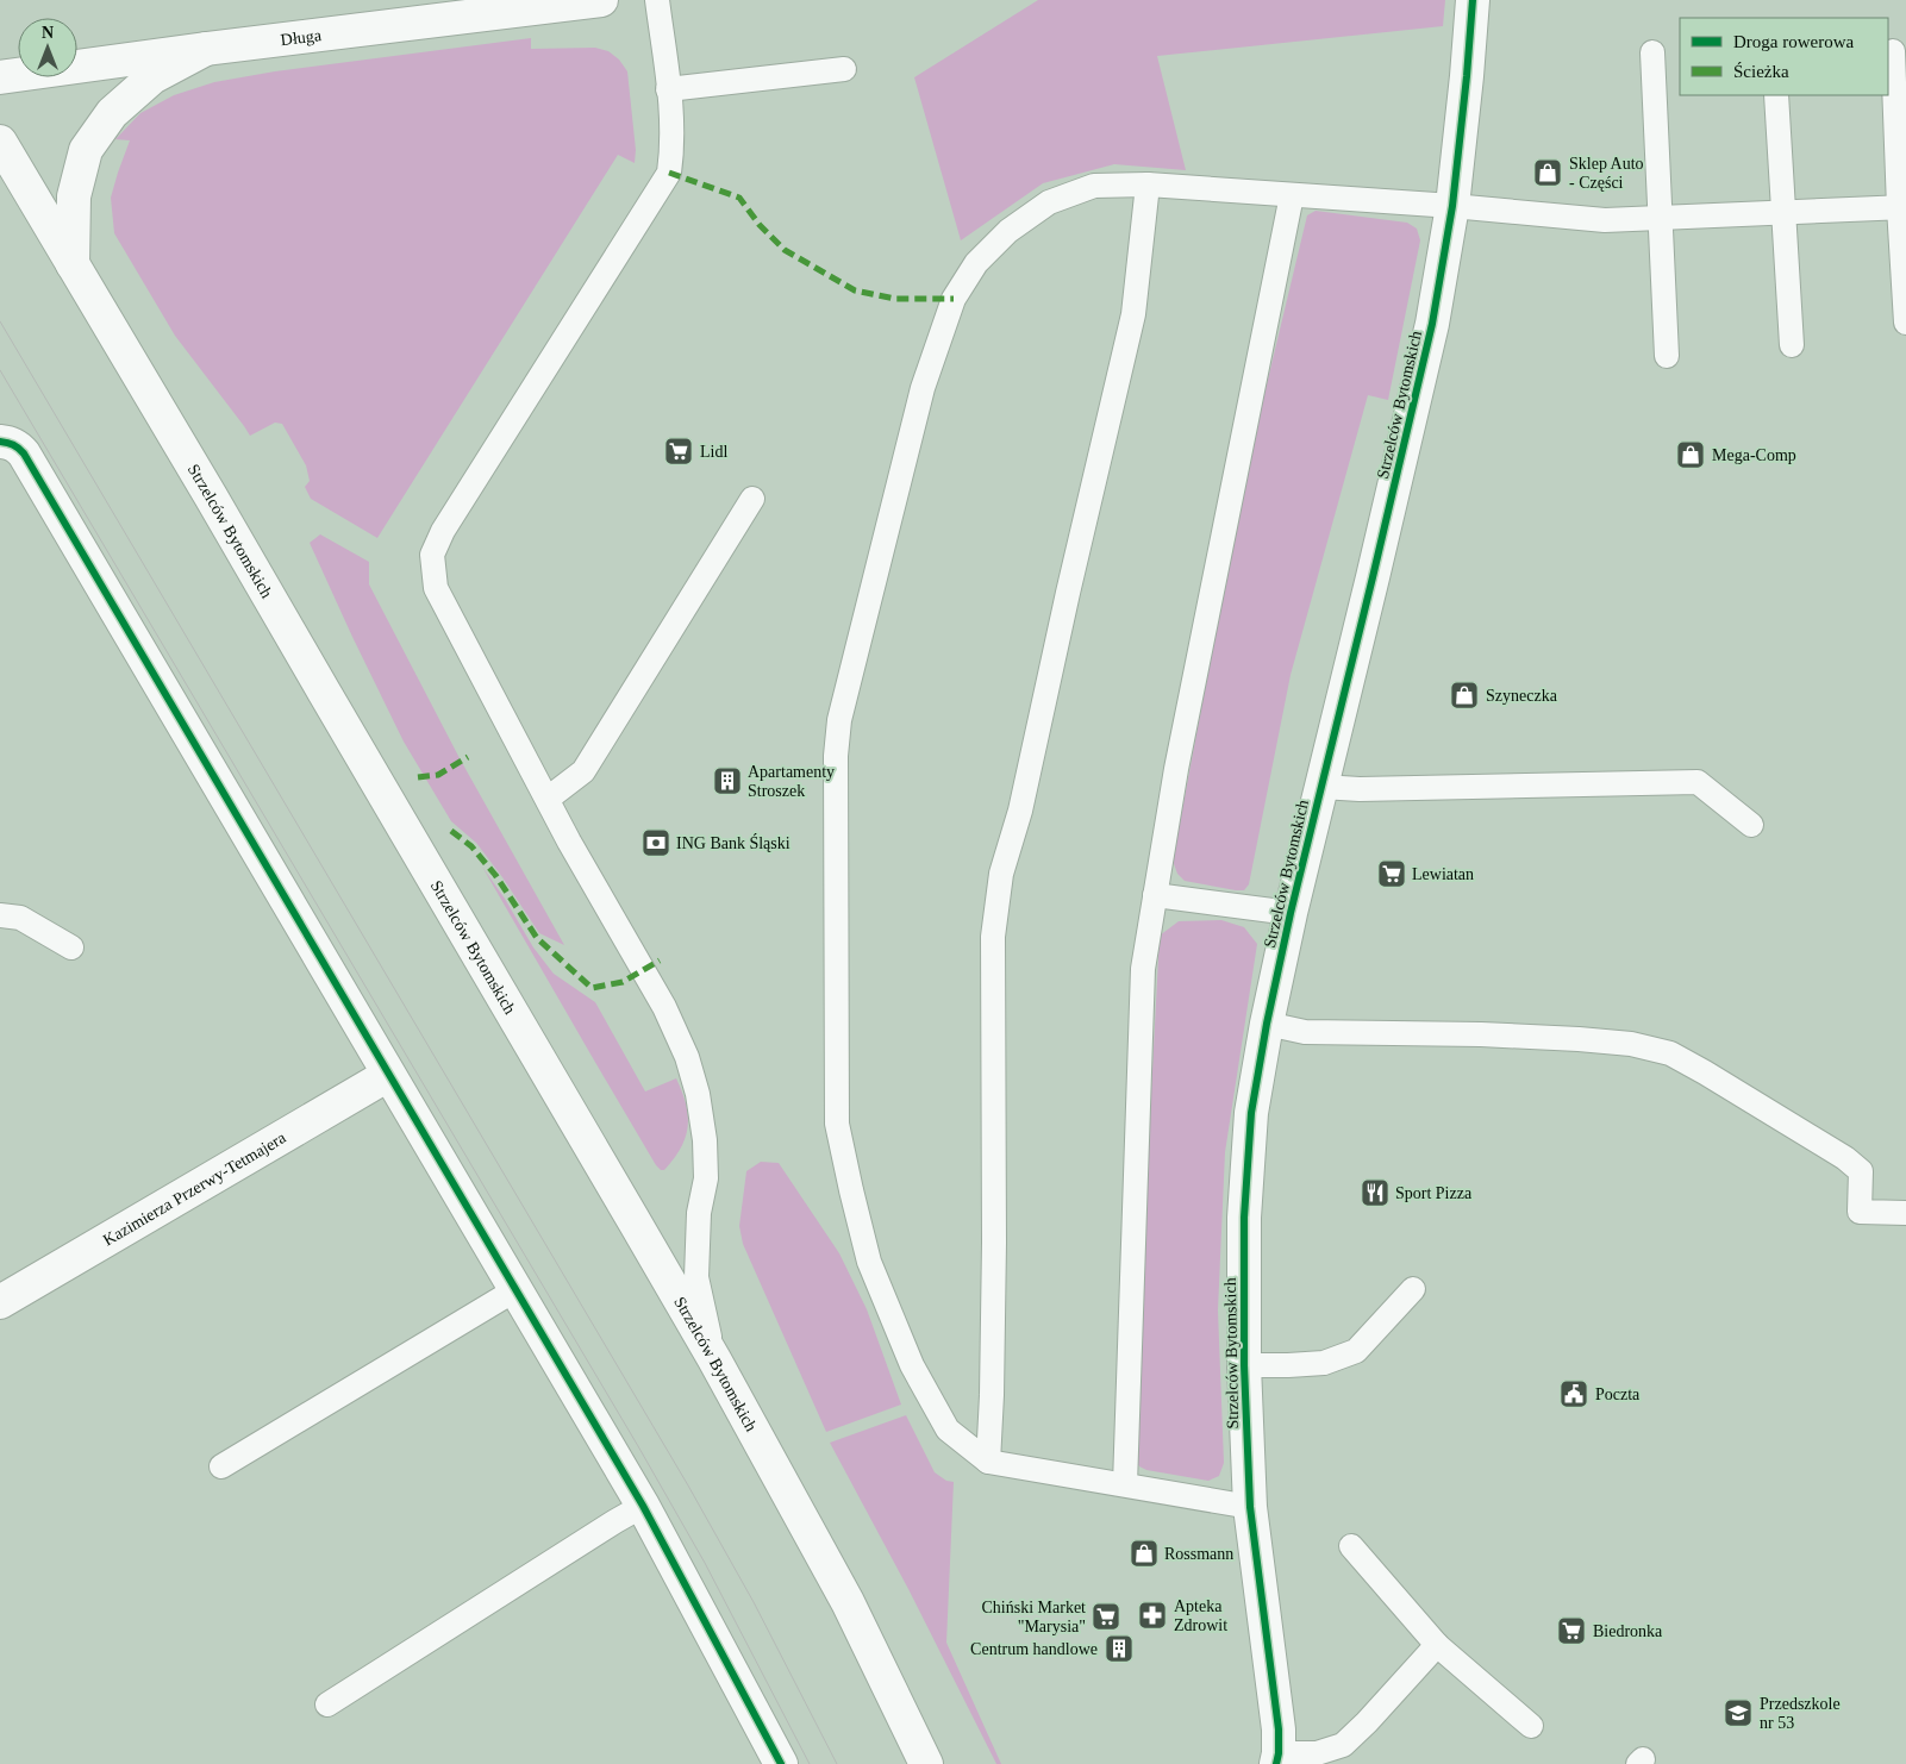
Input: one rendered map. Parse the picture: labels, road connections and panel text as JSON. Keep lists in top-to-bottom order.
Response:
{
  "streets": {
    "main road": ["Długa", "Strzelców Bytomskich", "Kazimierza Przerwy-Tetmajera"]
  },
  "places": {
    "shop": [
      "Sklep Auto - Części",
      "Mega-Comp",
      "Szyneczka",
      "Rossmann"
    ],
    "supermarket": [
      "Lidl",
      "Lewiatan",
      "Chiński Market \"Marysia\"",
      "Biedronka"
    ],
    "building": ["Apartamenty Stroszek", "Centrum handlowe"],
    "bank": ["ING Bank Śląski"],
    "restaurant": ["Sport Pizza"],
    "public building": ["Poczta"],
    "pharmacy": ["Apteka Zdrowit"],
    "school or university": ["Przedszkole nr 53"]
  },
  "legend": ["Droga rowerowa", "Ścieżka"],
  "north": "top"
}
